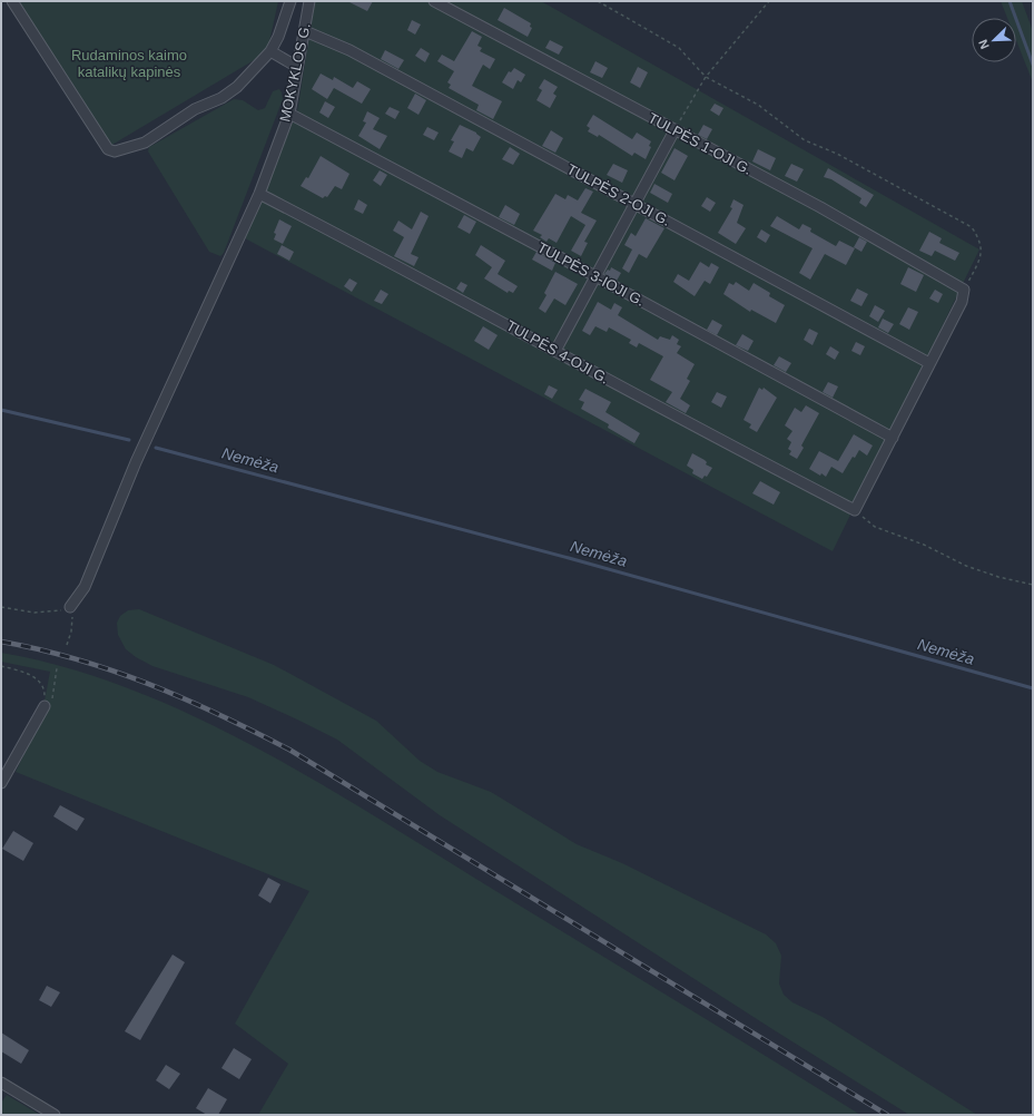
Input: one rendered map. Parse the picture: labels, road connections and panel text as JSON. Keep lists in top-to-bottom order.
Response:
{
  "streets": {
    "street": [
      "MOKYKLOS G.",
      "TULPĖS 1-OJI G.",
      "TULPĖS 2-OJI G.",
      "TULPĖS 3-IOJI G.",
      "TULPĖS 4-OJI G."
    ]
  },
  "crossings": [
    ["MOKYKLOS G.", "TULPĖS 2-OJI G."],
    ["MOKYKLOS G.", "TULPĖS 3-IOJI G."],
    ["MOKYKLOS G.", "TULPĖS 4-OJI G."]
  ],
  "water": ["Nemėža"],
  "parks": ["Rudaminos kaimo katalikų kapinės"],
  "north": "bottom left"
}
